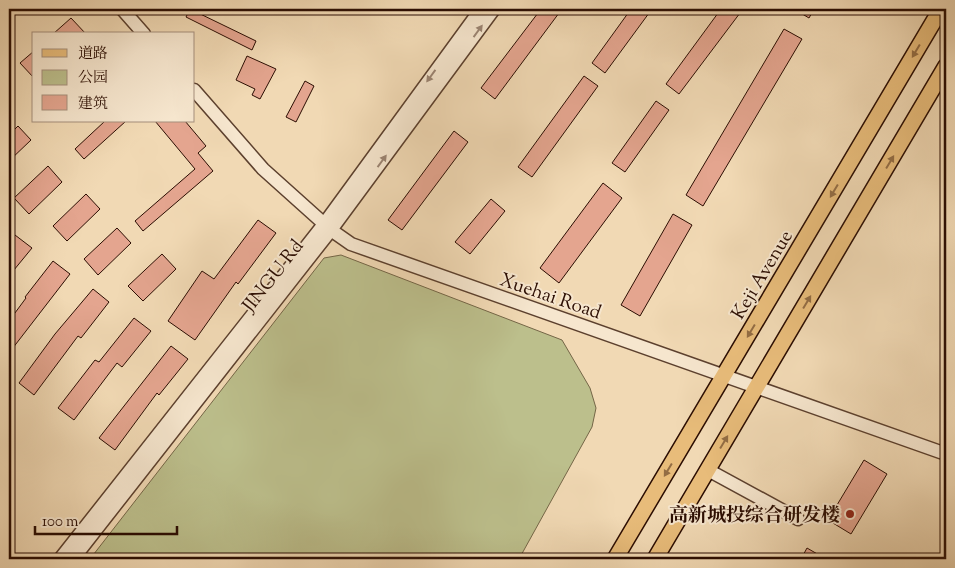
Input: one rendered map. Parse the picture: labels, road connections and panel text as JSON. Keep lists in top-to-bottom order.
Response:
{
  "streets": {
    "main road": ["Keji Avenue"],
    "street": ["JINGU Rd", "Xuehai Road"]
  },
  "crossings": [
    ["Keji Avenue", "Xuehai Road"],
    ["JINGU Rd", "Xuehai Road"]
  ],
  "places": ["高新城投综合研发楼"],
  "legend": ["道路", "公园", "建筑"],
  "scale_bar": "100 m"
}
